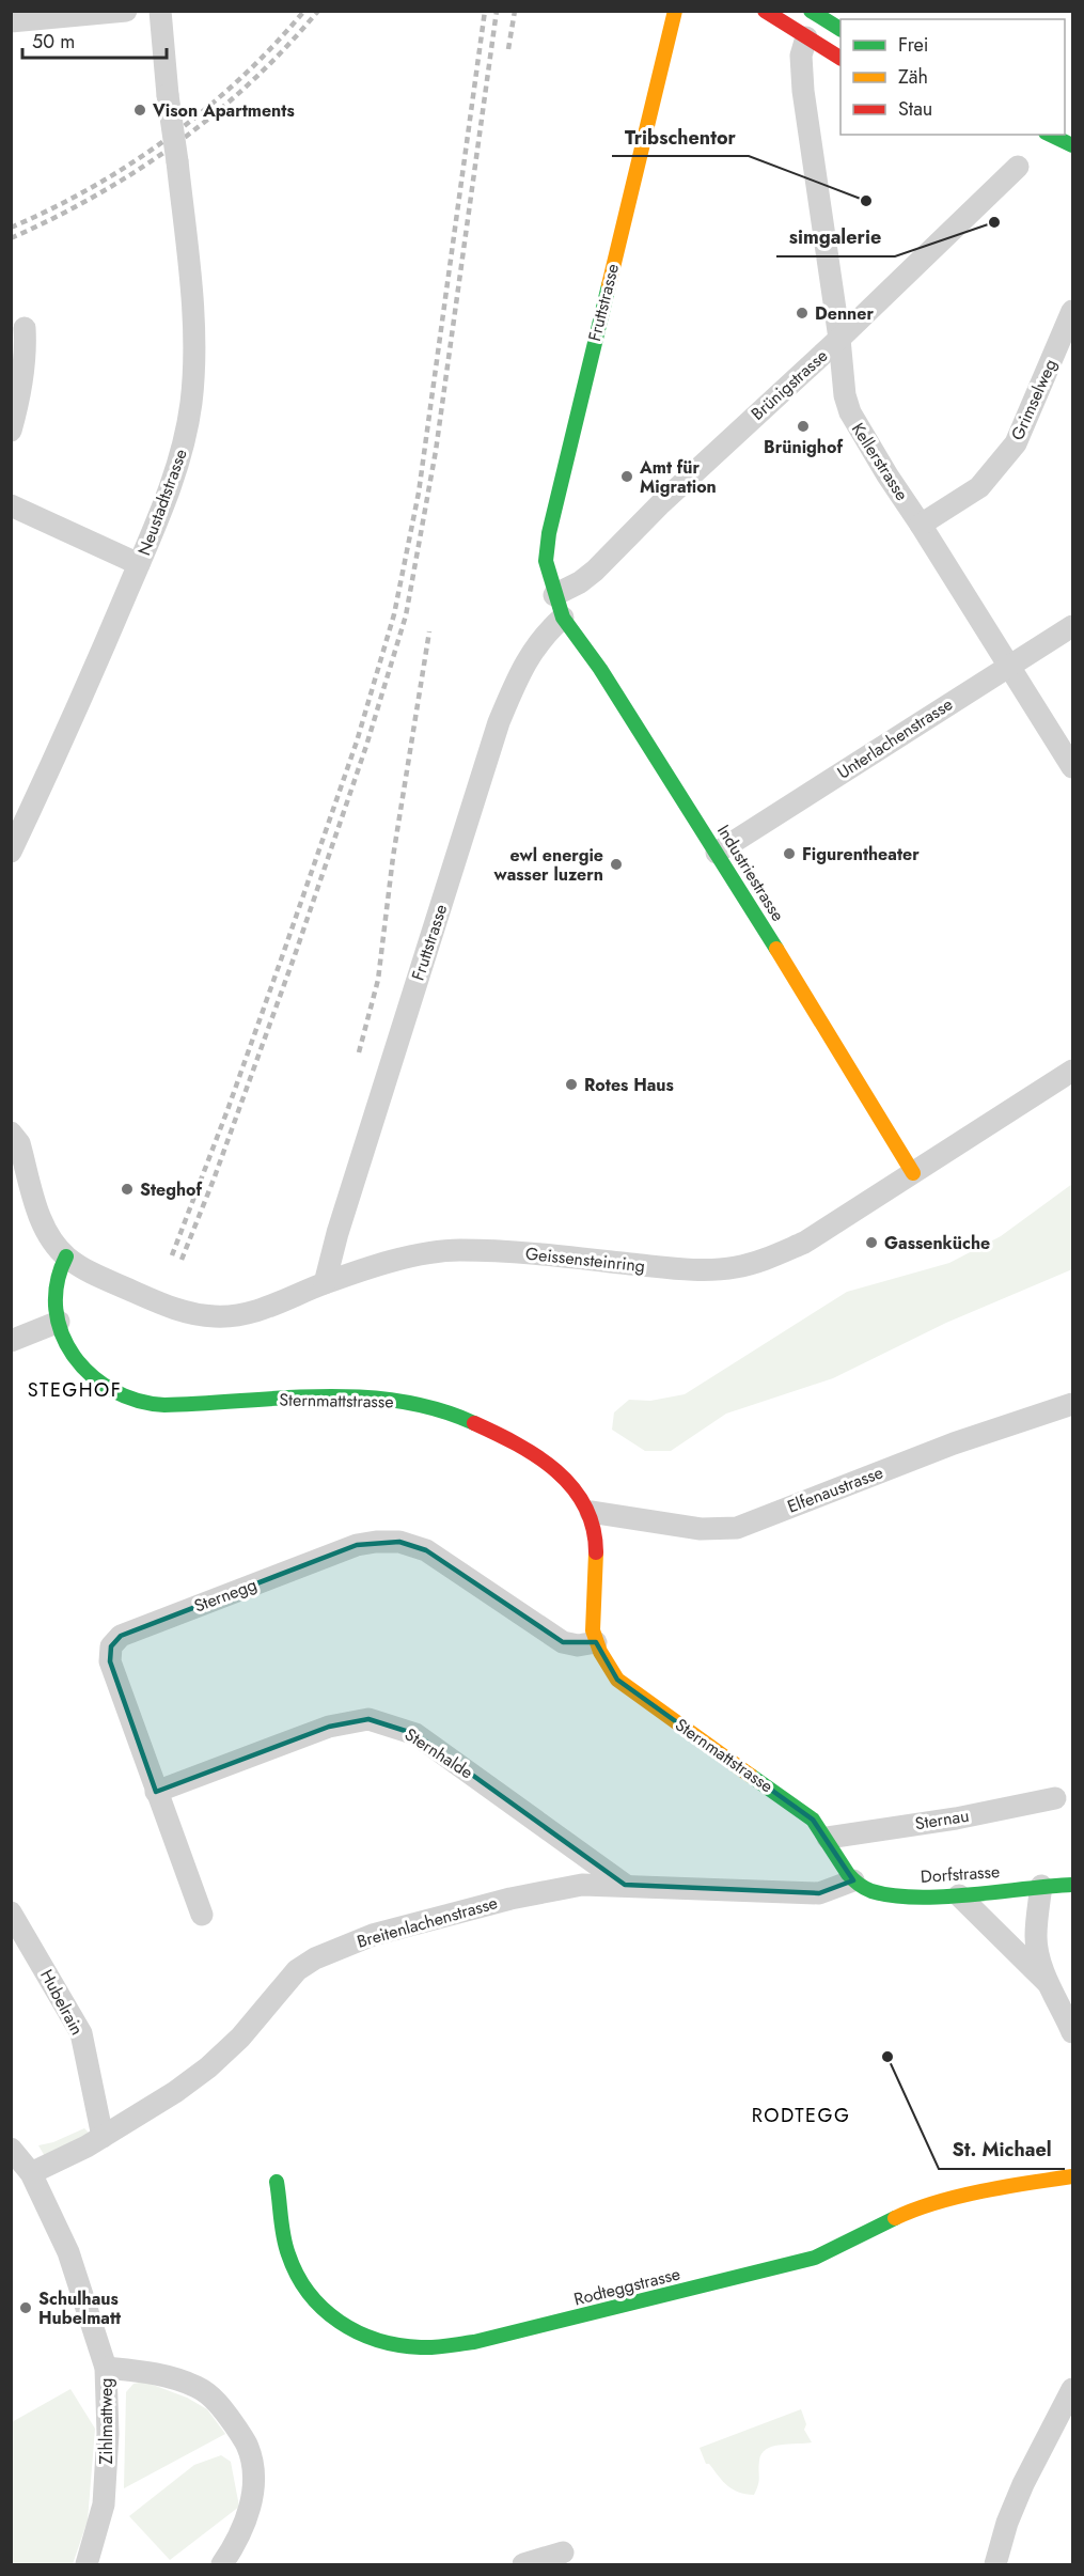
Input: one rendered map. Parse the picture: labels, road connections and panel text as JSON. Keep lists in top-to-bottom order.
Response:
{
  "streets": {
    "street": [
      "Fruttstrasse",
      "Brünigstrasse",
      "Grimselweg",
      "Kellerstrasse",
      "Neustadtstrasse",
      "Unterlachenstrasse",
      "Industriestrasse",
      "Geissensteinring",
      "Sternmattstrasse",
      "Elfenaustrasse",
      "Sternegg",
      "Sternhalde",
      "Sternau",
      "Dorfstrasse",
      "Breitenlachenstrasse",
      "Hubelrain",
      "Rodteggstrasse",
      "Zihlmattweg"
    ]
  },
  "crossings": [
    ["Fruttstrasse", "Brünigstrasse"],
    ["Fruttstrasse", "Industriestrasse"],
    ["Fruttstrasse", "Geissensteinring"],
    ["Brünigstrasse", "Kellerstrasse"],
    ["Brünigstrasse", "Industriestrasse"],
    ["Grimselweg", "Kellerstrasse"],
    ["Kellerstrasse", "Unterlachenstrasse"],
    ["Unterlachenstrasse", "Industriestrasse"],
    ["Industriestrasse", "Geissensteinring"],
    ["Geissensteinring", "Sternmattstrasse"],
    ["Sternmattstrasse", "Elfenaustrasse"],
    ["Sternmattstrasse", "Sternegg"],
    ["Sternmattstrasse", "Sternau"],
    ["Sternmattstrasse", "Dorfstrasse"],
    ["Sternmattstrasse", "Breitenlachenstrasse"],
    ["Sternegg", "Sternhalde"],
    ["Sternhalde", "Breitenlachenstrasse"],
    ["Dorfstrasse", "Breitenlachenstrasse"],
    ["Breitenlachenstrasse", "Hubelrain"],
    ["Breitenlachenstrasse", "Zihlmattweg"]
  ],
  "districts": ["STEGHOF", "RODTEGG"],
  "places": [
    "Vison Apartments",
    "Tribschentor",
    "simgalerie",
    "Denner",
    "Brünighof",
    "Amt für Migration",
    "Figurentheater",
    "ewl energie wasser luzern",
    "Rotes Haus",
    "Steghof",
    "Gassenküche",
    "St. Michael",
    "Schulhaus Hubelmatt"
  ],
  "legend": ["Frei", "Zäh", "Stau"],
  "scale_bar": "50 m"
}
